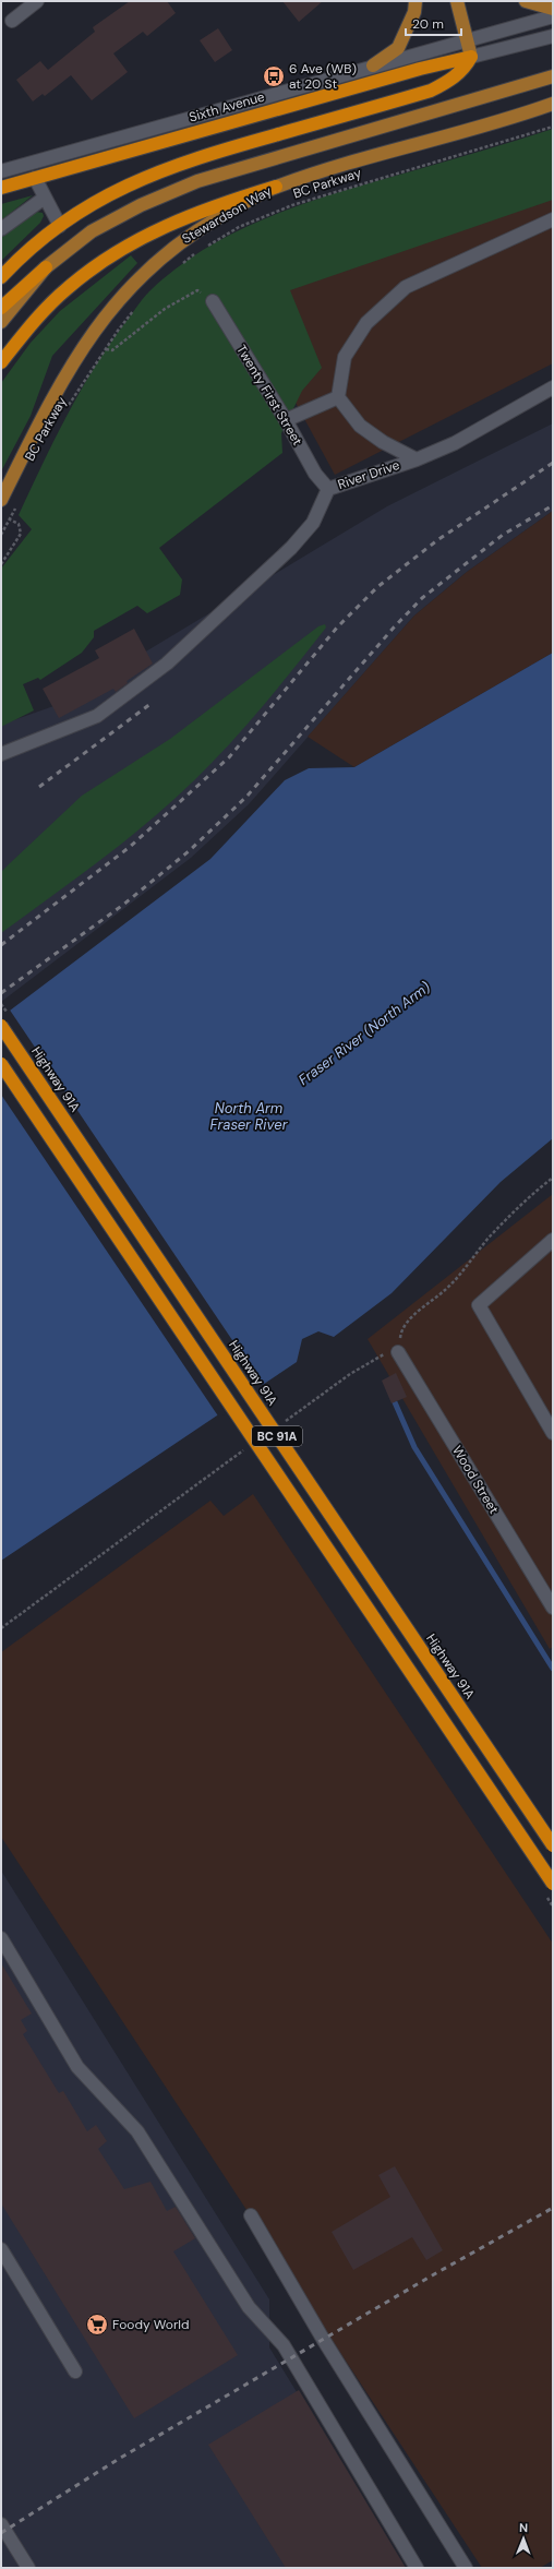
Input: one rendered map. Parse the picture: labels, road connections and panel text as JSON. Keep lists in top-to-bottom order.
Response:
{
  "streets": {
    "highway": ["Highway 91A", "BC 91A"],
    "main road": ["Stewardson Way"],
    "street": [
      "Sixth Avenue",
      "Twenty First Street",
      "River Drive",
      "Wood Street"
    ],
    "path": ["BC Parkway"]
  },
  "crossings": [
    ["Twenty First Street", "River Drive"]
  ],
  "water": ["Fraser River (North Arm)", "North Arm Fraser River"],
  "places": {
    "bus stop": ["6 Ave (WB) at 20 St"],
    "supermarket": ["Foody World"]
  },
  "scale_bar": "20 m",
  "north": "top"
}
